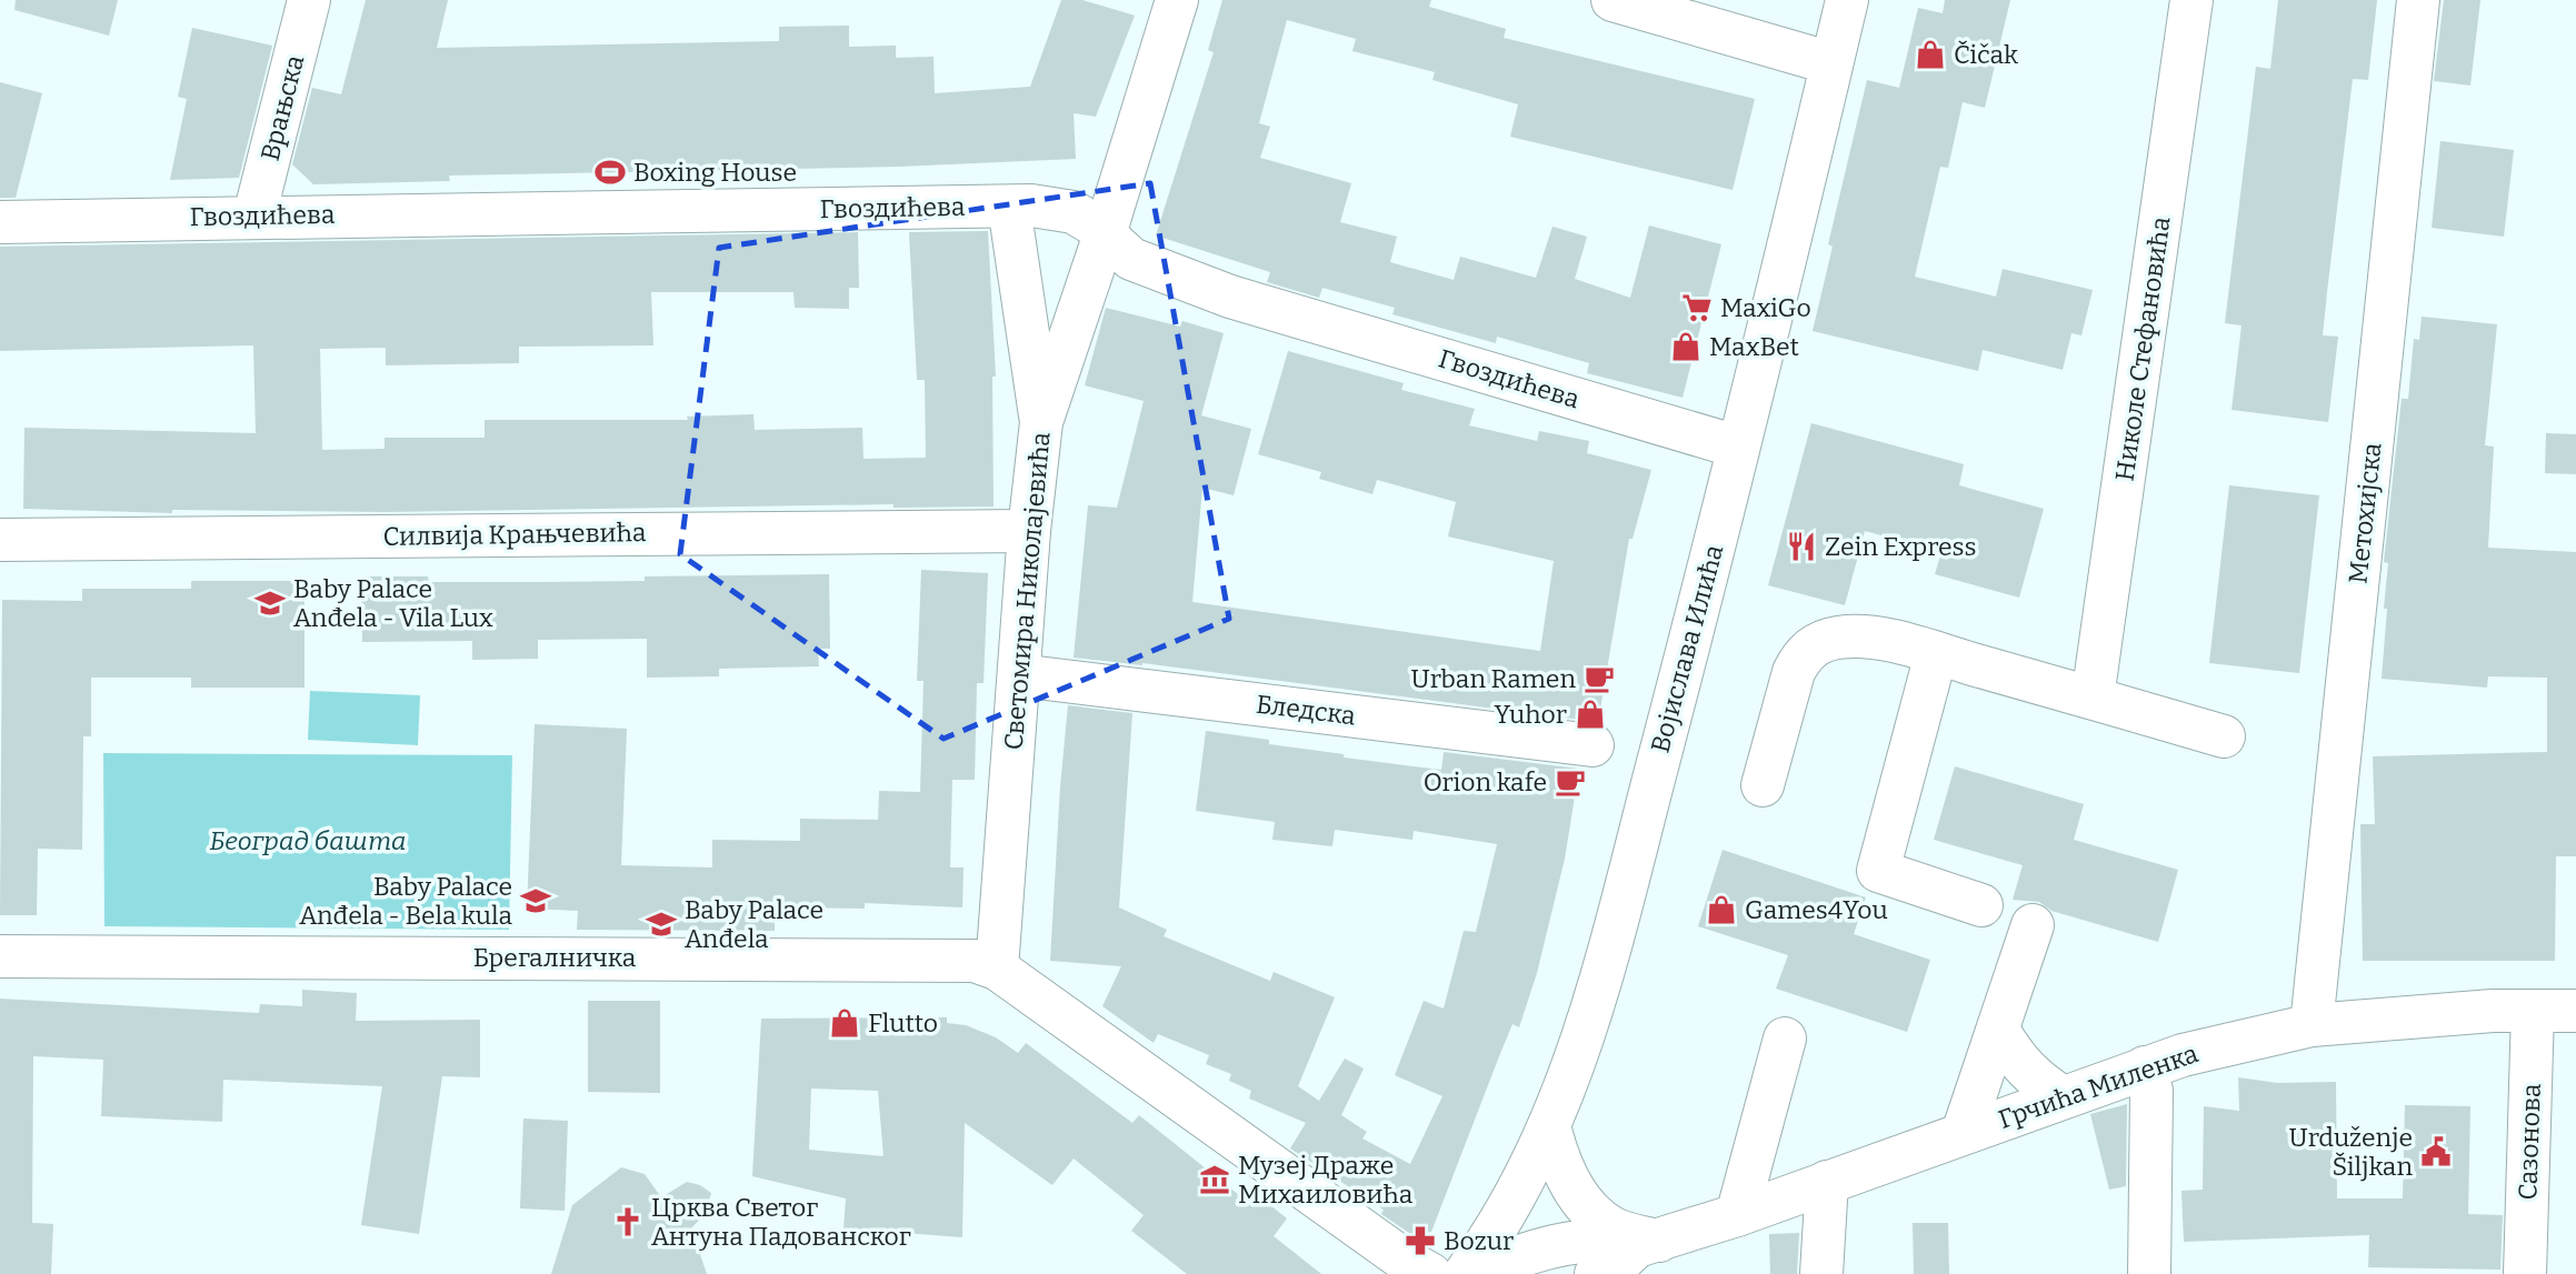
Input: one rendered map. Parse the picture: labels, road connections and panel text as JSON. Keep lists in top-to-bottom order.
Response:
{
  "streets": {
    "street": [
      "Врањска",
      "Гвоздићева",
      "Николе Стефановића",
      "Метохијска",
      "Силвија Крањчевића",
      "Светомира Николајевића",
      "Војислава Илића",
      "Бледска",
      "Брегалничка",
      "Грчића Миленка",
      "Сазонова"
    ]
  },
  "crossings": [
    ["Врањска", "Гвоздићева"],
    ["Гвоздићева", "Светомира Николајевића"],
    ["Гвоздићева", "Војислава Илића"],
    ["Метохијска", "Грчића Миленка"],
    ["Силвија Крањчевића", "Светомира Николајевића"],
    ["Светомира Николајевића", "Бледска"],
    ["Светомира Николајевића", "Брегалничка"],
    ["Грчића Миленка", "Сазонова"]
  ],
  "parks": ["Београд башта"],
  "places": {
    "shop": [
      "Čičak",
      "MaxBet",
      "Yuhor",
      "Games4You",
      "Flutto"
    ],
    "sports": ["Boxing House"],
    "supermarket": ["MaxiGo"],
    "restaurant": ["Zein Express"],
    "school or university": ["Baby Palace Anđela - Vila Lux", "Baby Palace Anđela - Bela kula", "Baby Palace Anđela"],
    "cafe": ["Urban Ramen", "Orion kafe"],
    "public building": ["Urduženje Šiljkan"],
    "museum": ["Музеј Драже Михаиловића"],
    "church": ["Црква Светог Антуна Падованског"],
    "pharmacy": ["Bozur"]
  }
}
